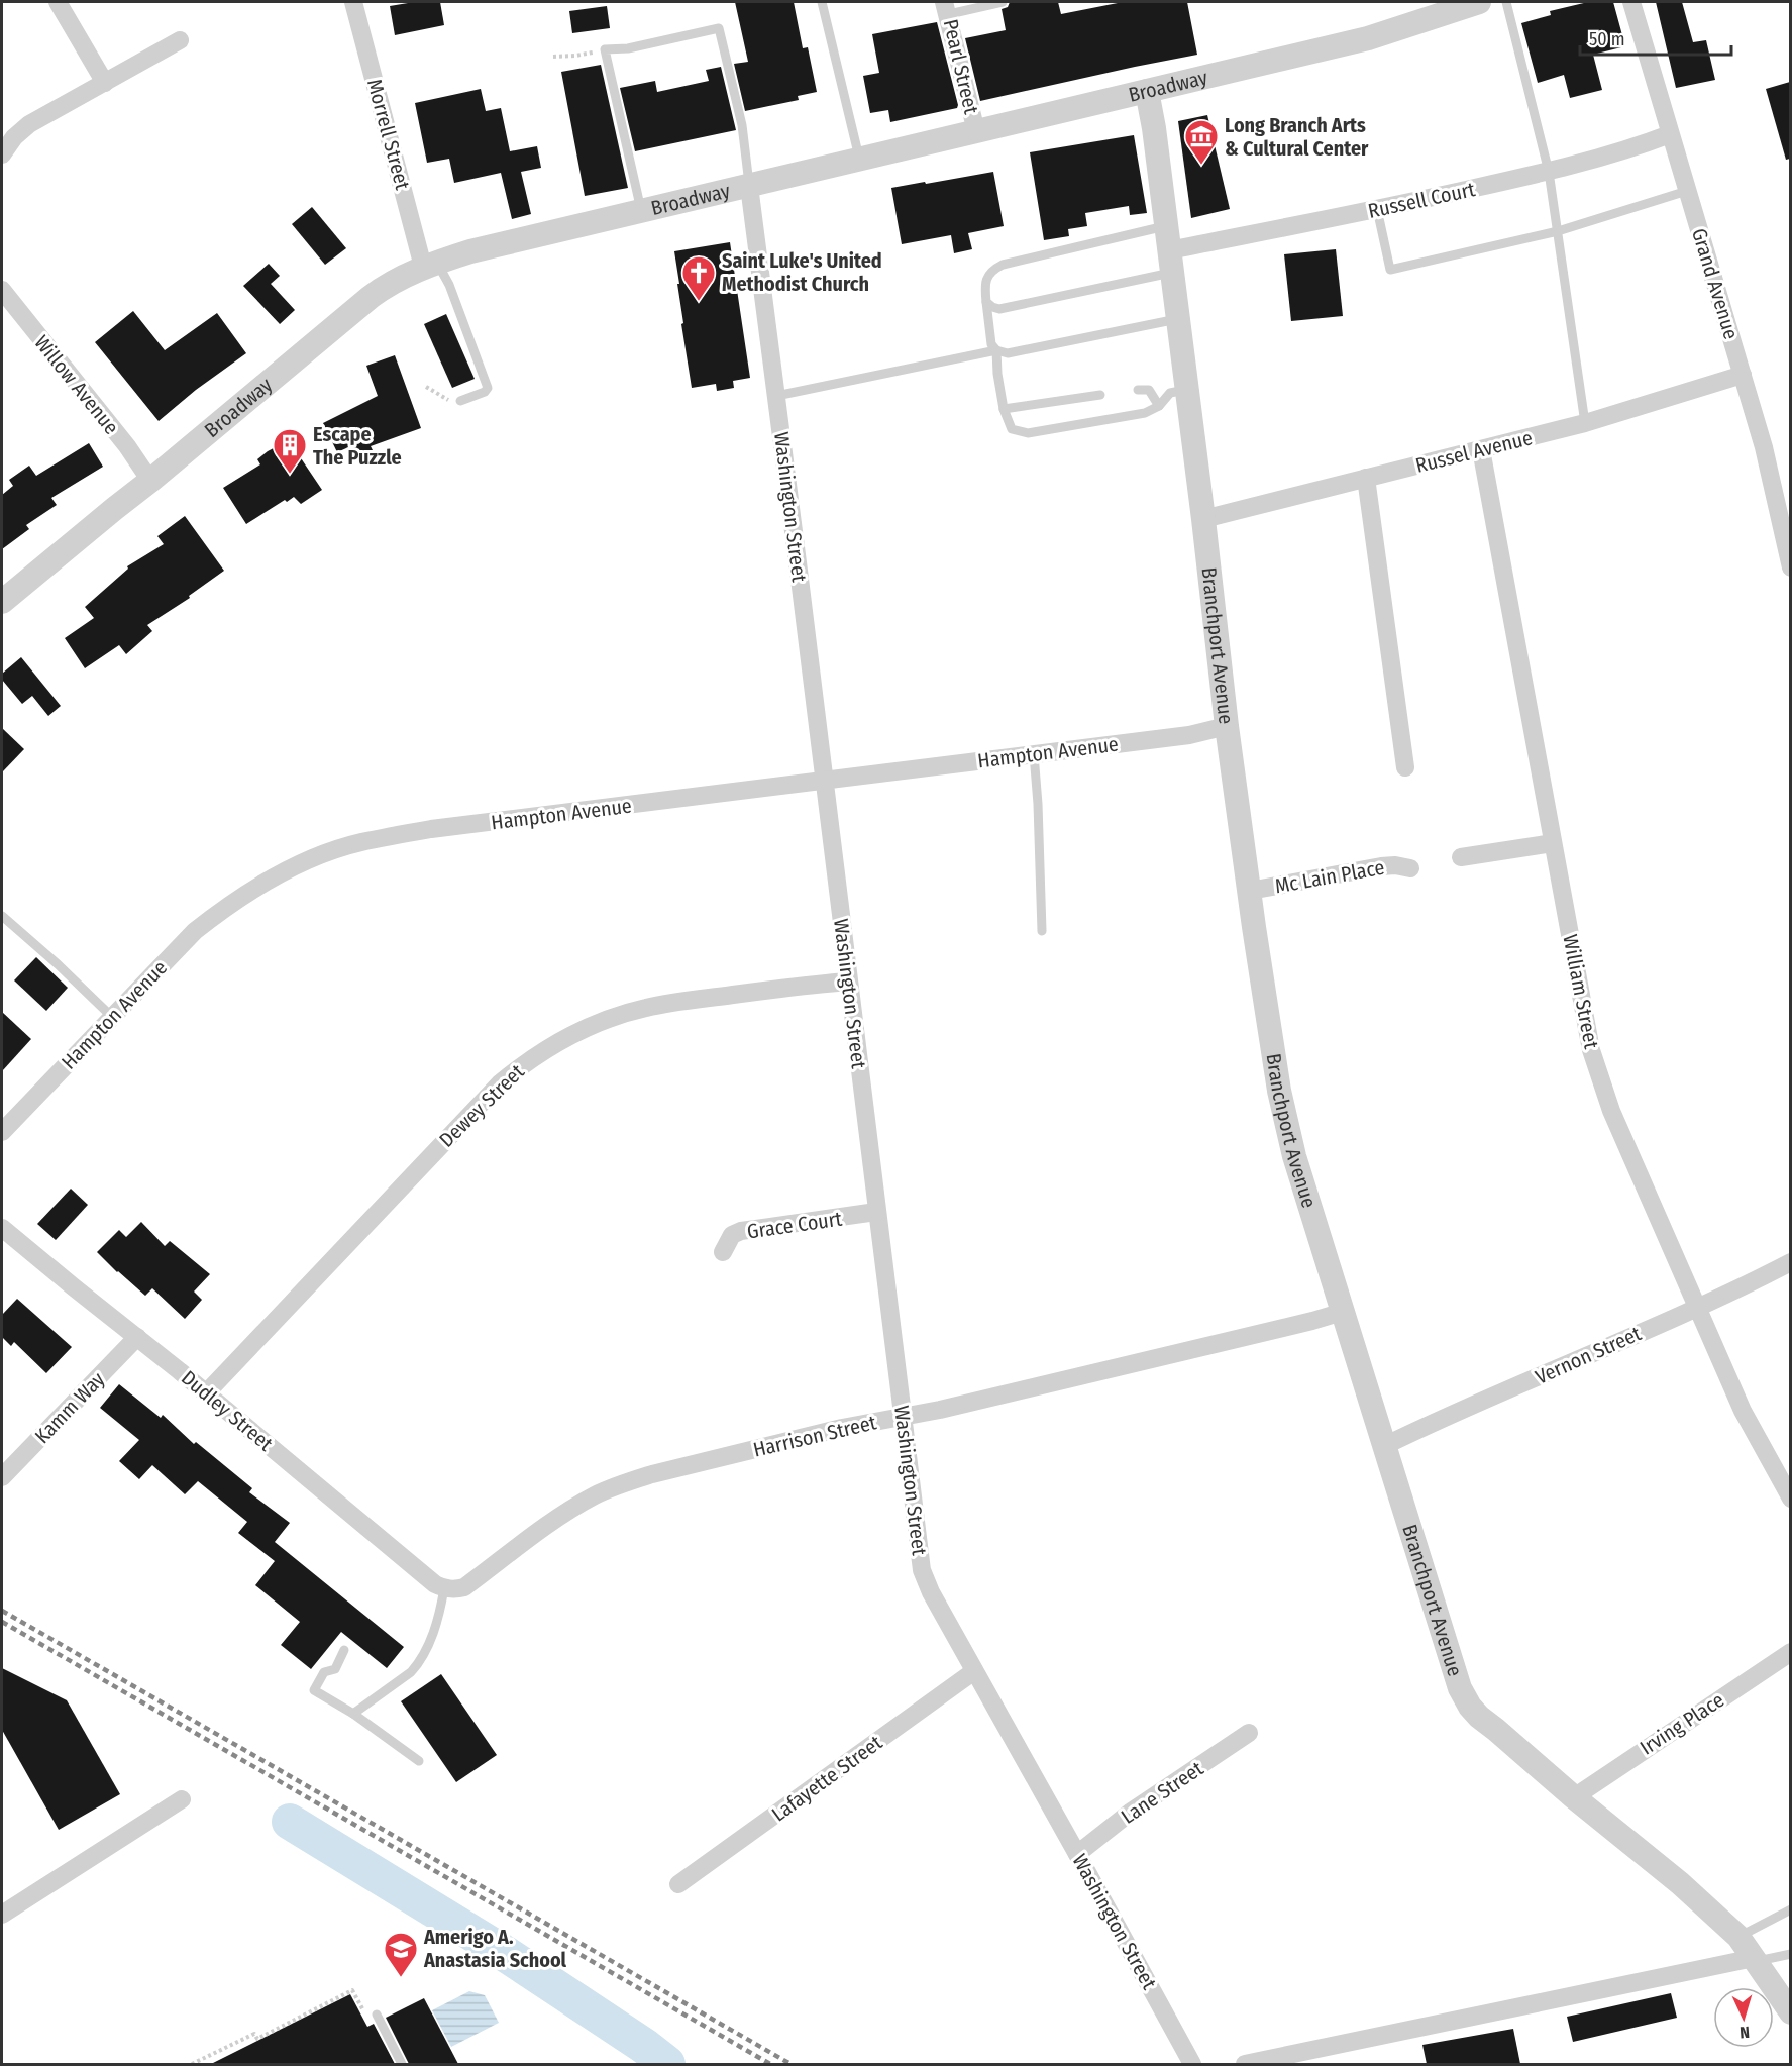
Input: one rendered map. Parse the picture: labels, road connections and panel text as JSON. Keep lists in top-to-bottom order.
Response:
{
  "streets": {
    "street": [
      "Pearl Street",
      "Broadway",
      "Morrell Street",
      "Russell Court",
      "Grand Avenue",
      "Willow Avenue",
      "Russel Avenue",
      "Washington Street",
      "Branchport Avenue",
      "Hampton Avenue",
      "Mc Lain Place",
      "William Street",
      "Dewey Street",
      "Grace Court",
      "Vernon Street",
      "Kamm Way",
      "Dudley Street",
      "Harrison Street",
      "Irving Place",
      "Lafayette Street",
      "Lane Street"
    ]
  },
  "crossings": [
    ["Pearl Street", "Broadway"],
    ["Broadway", "Morrell Street"],
    ["Broadway", "Willow Avenue"],
    ["Broadway", "Washington Street"],
    ["Broadway", "Branchport Avenue"],
    ["Russell Court", "Grand Avenue"],
    ["Russell Court", "Branchport Avenue"],
    ["Grand Avenue", "Russel Avenue"],
    ["Russel Avenue", "Branchport Avenue"],
    ["Russel Avenue", "William Street"],
    ["Washington Street", "Hampton Avenue"],
    ["Washington Street", "Dewey Street"],
    ["Washington Street", "Grace Court"],
    ["Washington Street", "Harrison Street"],
    ["Washington Street", "Lafayette Street"],
    ["Washington Street", "Lane Street"],
    ["Branchport Avenue", "Hampton Avenue"],
    ["Branchport Avenue", "Mc Lain Place"],
    ["Branchport Avenue", "Vernon Street"],
    ["Branchport Avenue", "Harrison Street"],
    ["Branchport Avenue", "Irving Place"],
    ["William Street", "Vernon Street"],
    ["Dewey Street", "Dudley Street"],
    ["Kamm Way", "Dudley Street"],
    ["Dudley Street", "Harrison Street"]
  ],
  "places": {
    "museum": ["Long Branch Arts & Cultural Center"],
    "church": ["Saint Luke's United Methodist Church"],
    "building": ["Escape The Puzzle"],
    "school or university": ["Amerigo A. Anastasia School"]
  },
  "scale_bar": "50 m",
  "north": "bottom"
}
